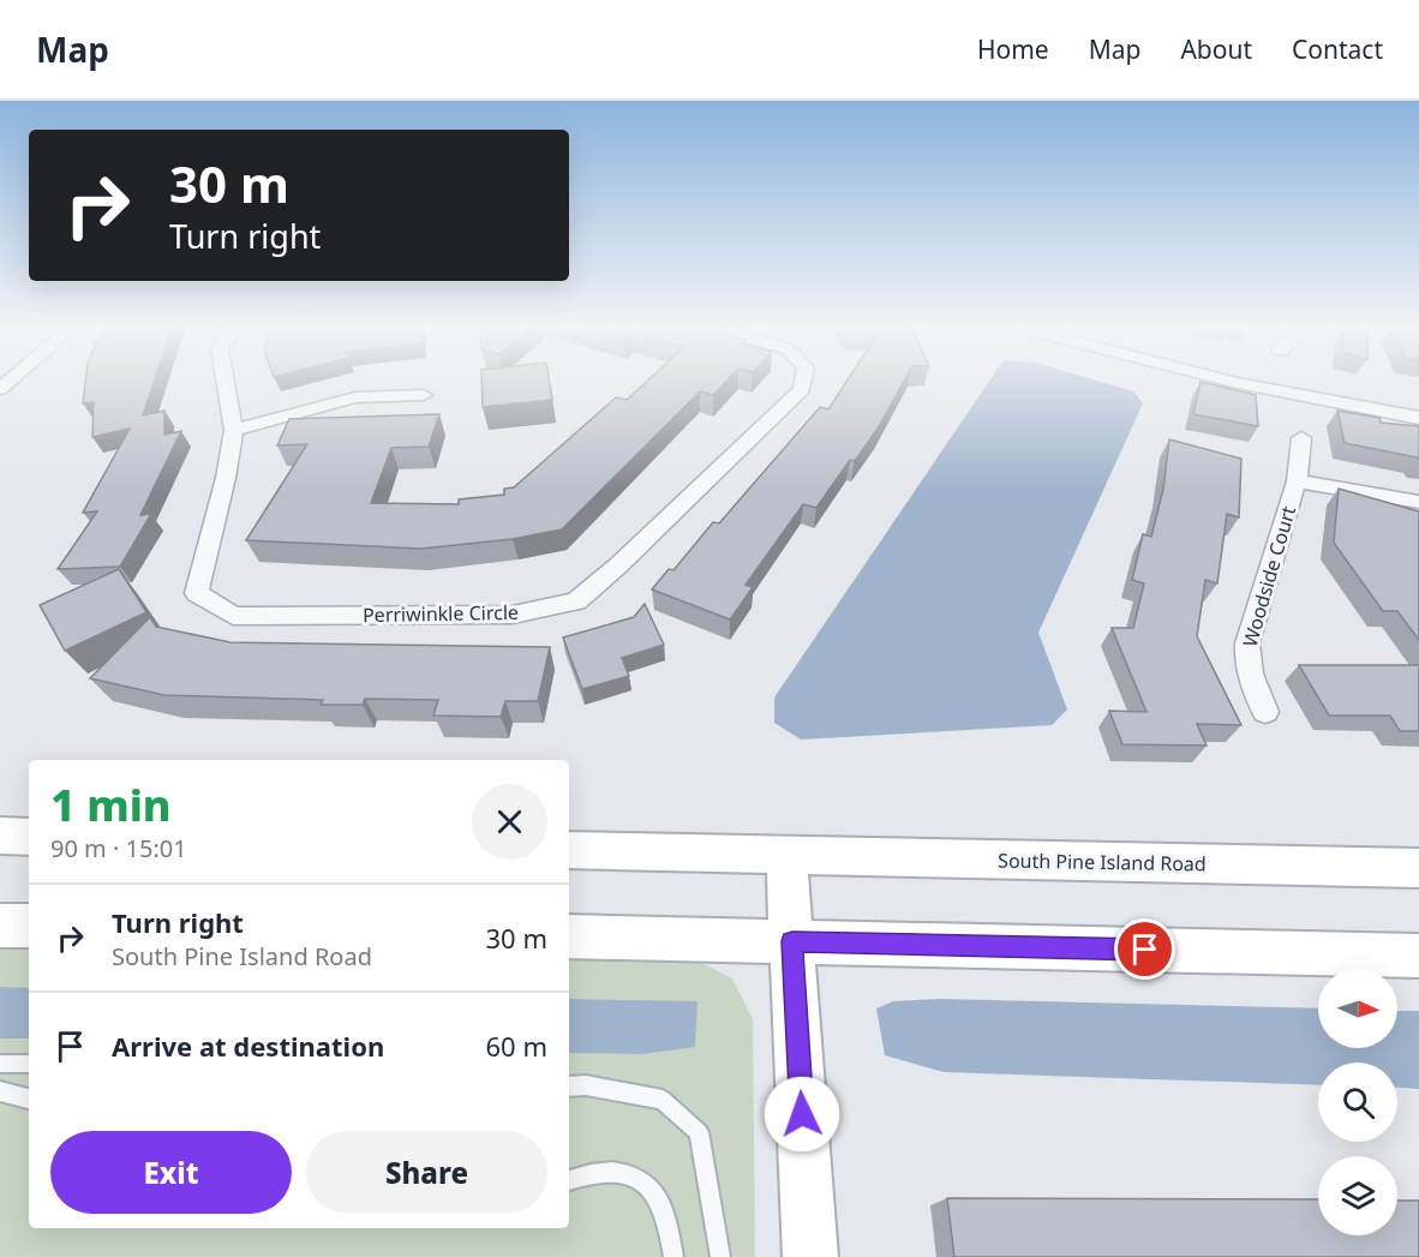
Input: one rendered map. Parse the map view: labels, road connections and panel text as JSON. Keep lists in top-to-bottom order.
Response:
{
  "streets": {
    "main road": ["South Pine Island Road"],
    "street": ["Woodside Court", "Perriwinkle Circle"]
  },
  "north": "right",
  "page": {
    "header": "Map",
    "nav": [
      "Home",
      "Map",
      "About",
      "Contact"
    ],
    "turn": ["30 m", "Turn right"],
    "heading": ["1 min", "90 m · 15:01"],
    "list": [
      {
        "name": "Turn right",
        "note": "South Pine Island Road",
        "value": "30 m"
      },
      {
        "name": "Arrive at destination",
        "value": "60 m"
      }
    ],
    "buttons": ["Exit", "Share"]
  }
}
